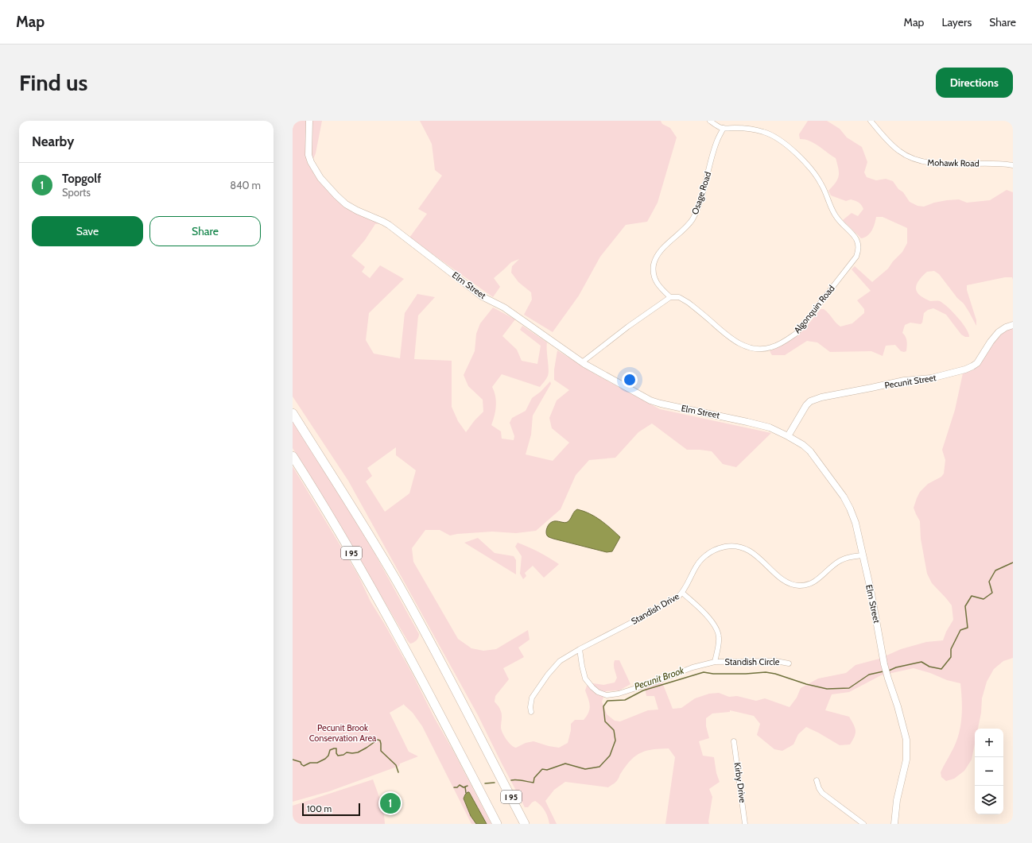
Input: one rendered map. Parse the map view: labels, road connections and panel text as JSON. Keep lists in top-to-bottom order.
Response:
{
  "streets": {
    "highway": ["I 95"],
    "street": [
      "Mohawk Road",
      "Osage Road",
      "Elm Street",
      "Algonquin Road",
      "Pecunit Street",
      "Standish Drive",
      "Standish Circle",
      "Kirby Drive"
    ]
  },
  "crossings": [
    ["Osage Road", "Algonquin Road"],
    ["Elm Street", "Pecunit Street"],
    ["Elm Street", "Standish Drive"]
  ],
  "water": ["Pecunit Brook"],
  "parks": ["Pecunit Brook Conservation Area"],
  "scale_bar": "100 m",
  "page": {
    "header": "Map",
    "nav": ["Map", "Layers", "Share"],
    "buttons": [
      "Directions",
      ["Save", "Share"]
    ],
    "title": "Find us",
    "heading": "Nearby",
    "list": [
      {
        "mark": "1",
        "name": "Topgolf",
        "note": "Sports",
        "value": "840 m"
      }
    ],
    "map_buttons": ["+", "−"],
    "pins": "1",
    "scale": "100 m"
  }
}
